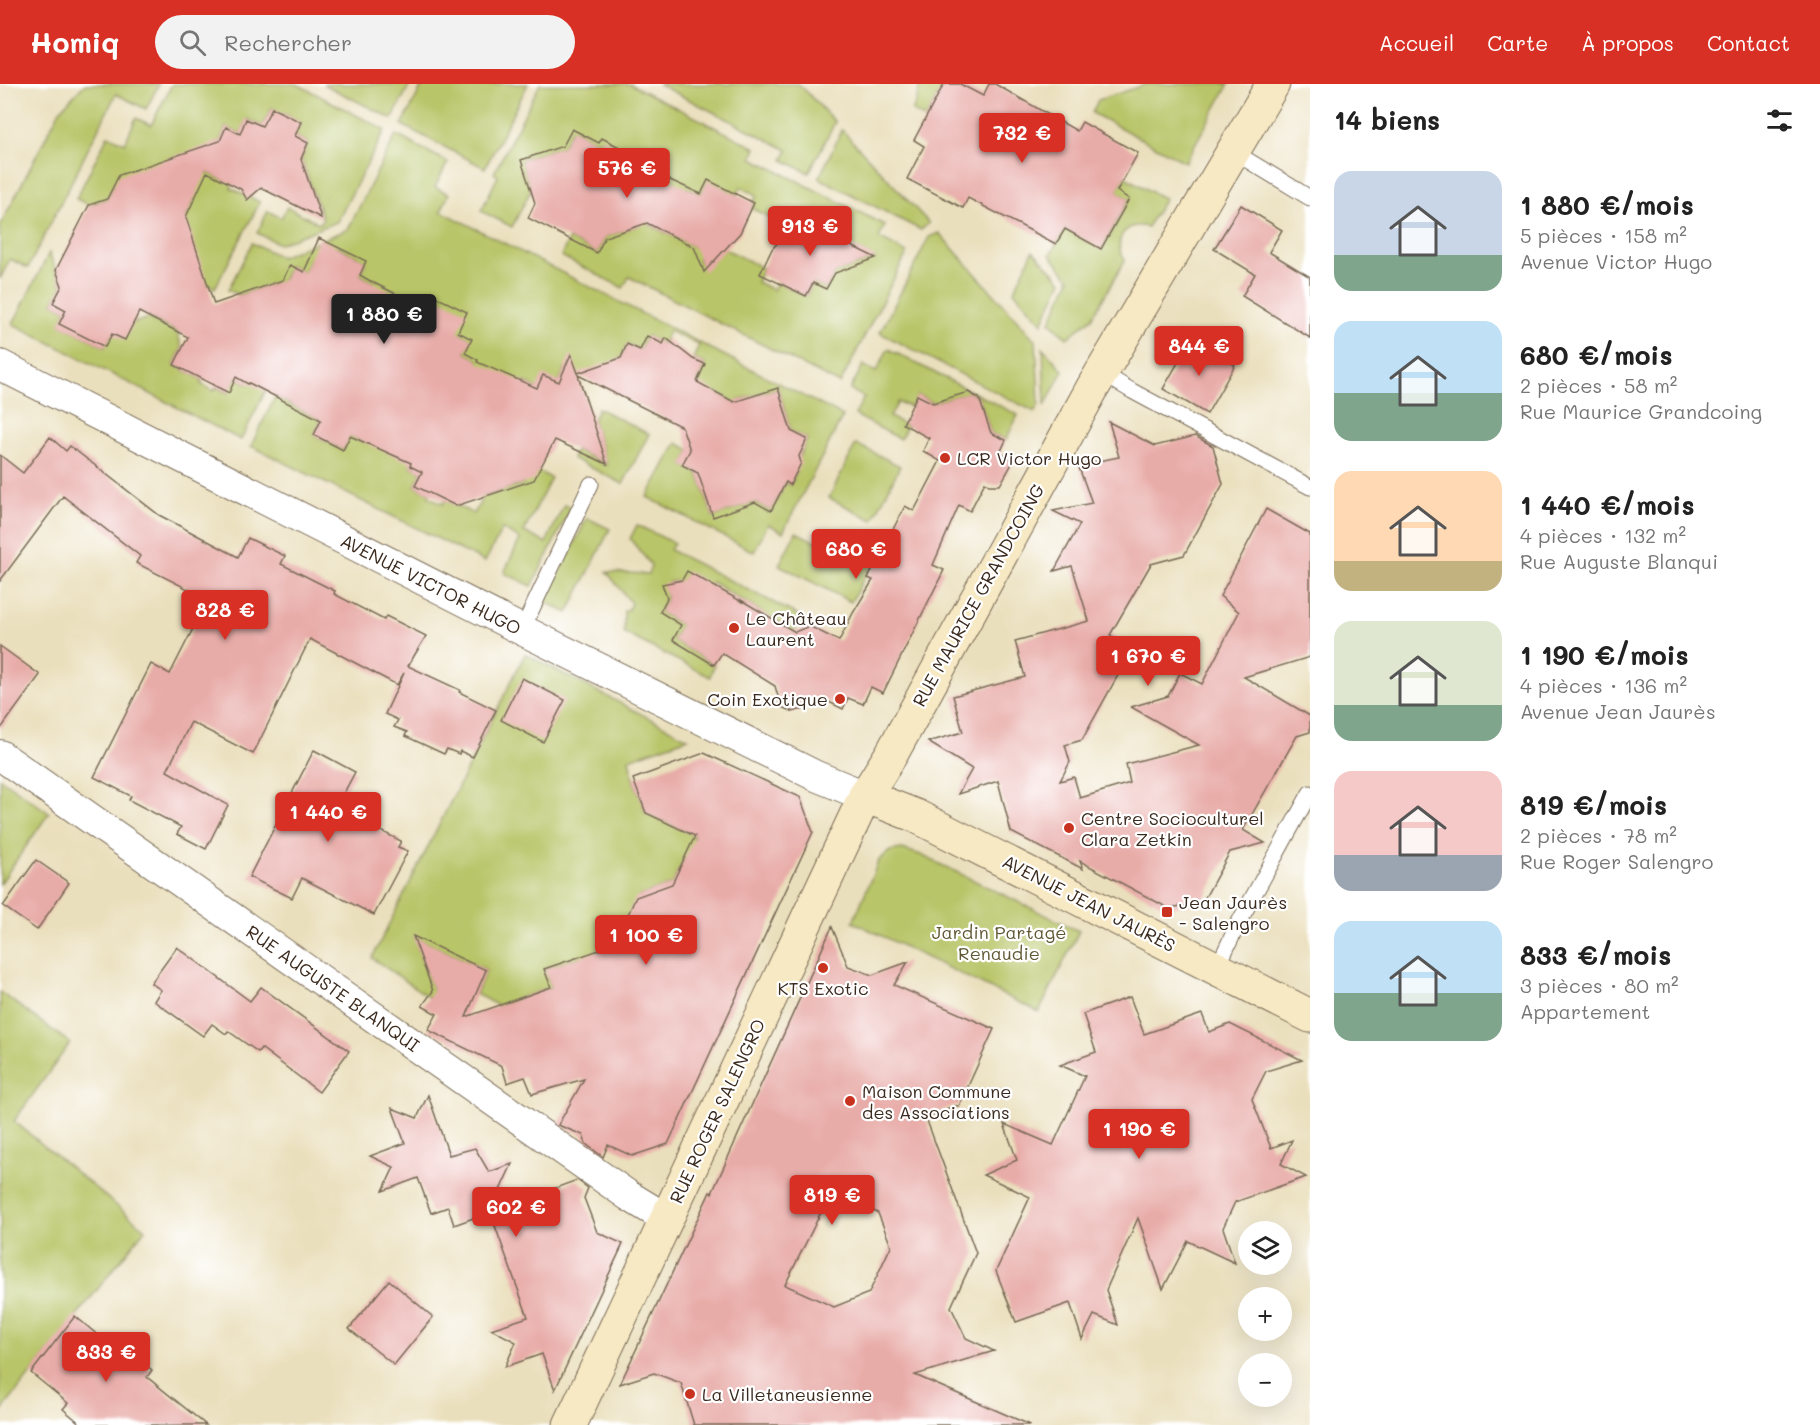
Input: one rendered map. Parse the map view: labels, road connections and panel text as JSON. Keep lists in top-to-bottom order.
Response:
{
  "streets": {
    "street": [
      "AVENUE VICTOR HUGO",
      "RUE MAURICE GRANDCOING",
      "AVENUE JEAN JAURÈS",
      "RUE AUGUSTE BLANQUI",
      "RUE ROGER SALENGRO"
    ]
  },
  "crossings": [
    ["AVENUE VICTOR HUGO", "RUE MAURICE GRANDCOING"],
    ["AVENUE VICTOR HUGO", "AVENUE JEAN JAURÈS"],
    ["AVENUE VICTOR HUGO", "RUE ROGER SALENGRO"],
    ["RUE MAURICE GRANDCOING", "AVENUE JEAN JAURÈS"],
    ["RUE MAURICE GRANDCOING", "RUE ROGER SALENGRO"],
    ["AVENUE JEAN JAURÈS", "RUE ROGER SALENGRO"],
    ["RUE AUGUSTE BLANQUI", "RUE ROGER SALENGRO"]
  ],
  "parks": ["Jardin Partagé Renaudie"],
  "places": {
    "other": [
      "LCR Victor Hugo",
      "Le Château Laurent",
      "Coin Exotique",
      "Centre Socioculturel Clara Zetkin",
      "KTS Exotic",
      "Maison Commune des Associations",
      "La Villetaneusienne"
    ],
    "transit": ["Jean Jaurès - Salengro"]
  },
  "page": {
    "header": "Homiq",
    "search": "Rechercher",
    "nav": [
      "Accueil",
      "Carte",
      "À propos",
      "Contact"
    ],
    "heading": "14 biens",
    "price": [
      "732 €",
      "576 €",
      "913 €",
      "1 880 €",
      "844 €",
      "680 €",
      "828 €",
      "1 670 €",
      "1 440 €",
      "1 100 €",
      "1 190 €",
      "819 €",
      "602 €",
      "833 €"
    ],
    "list": [
      {
        "name": "1 880 €/mois",
        "note": "5 pièces · 158 m² · Avenue Victor Hugo"
      },
      {
        "name": "680 €/mois",
        "note": "2 pièces · 58 m² · Rue Maurice Grandcoing"
      },
      {
        "name": "1 440 €/mois",
        "note": "4 pièces · 132 m² · Rue Auguste Blanqui"
      },
      {
        "name": "1 190 €/mois",
        "note": "4 pièces · 136 m² · Avenue Jean Jaurès"
      },
      {
        "name": "819 €/mois",
        "note": "2 pièces · 78 m² · Rue Roger Salengro"
      },
      {
        "name": "833 €/mois",
        "note": "3 pièces · 80 m² · Appartement"
      }
    ],
    "map_buttons": ["+", "−"]
  }
}
